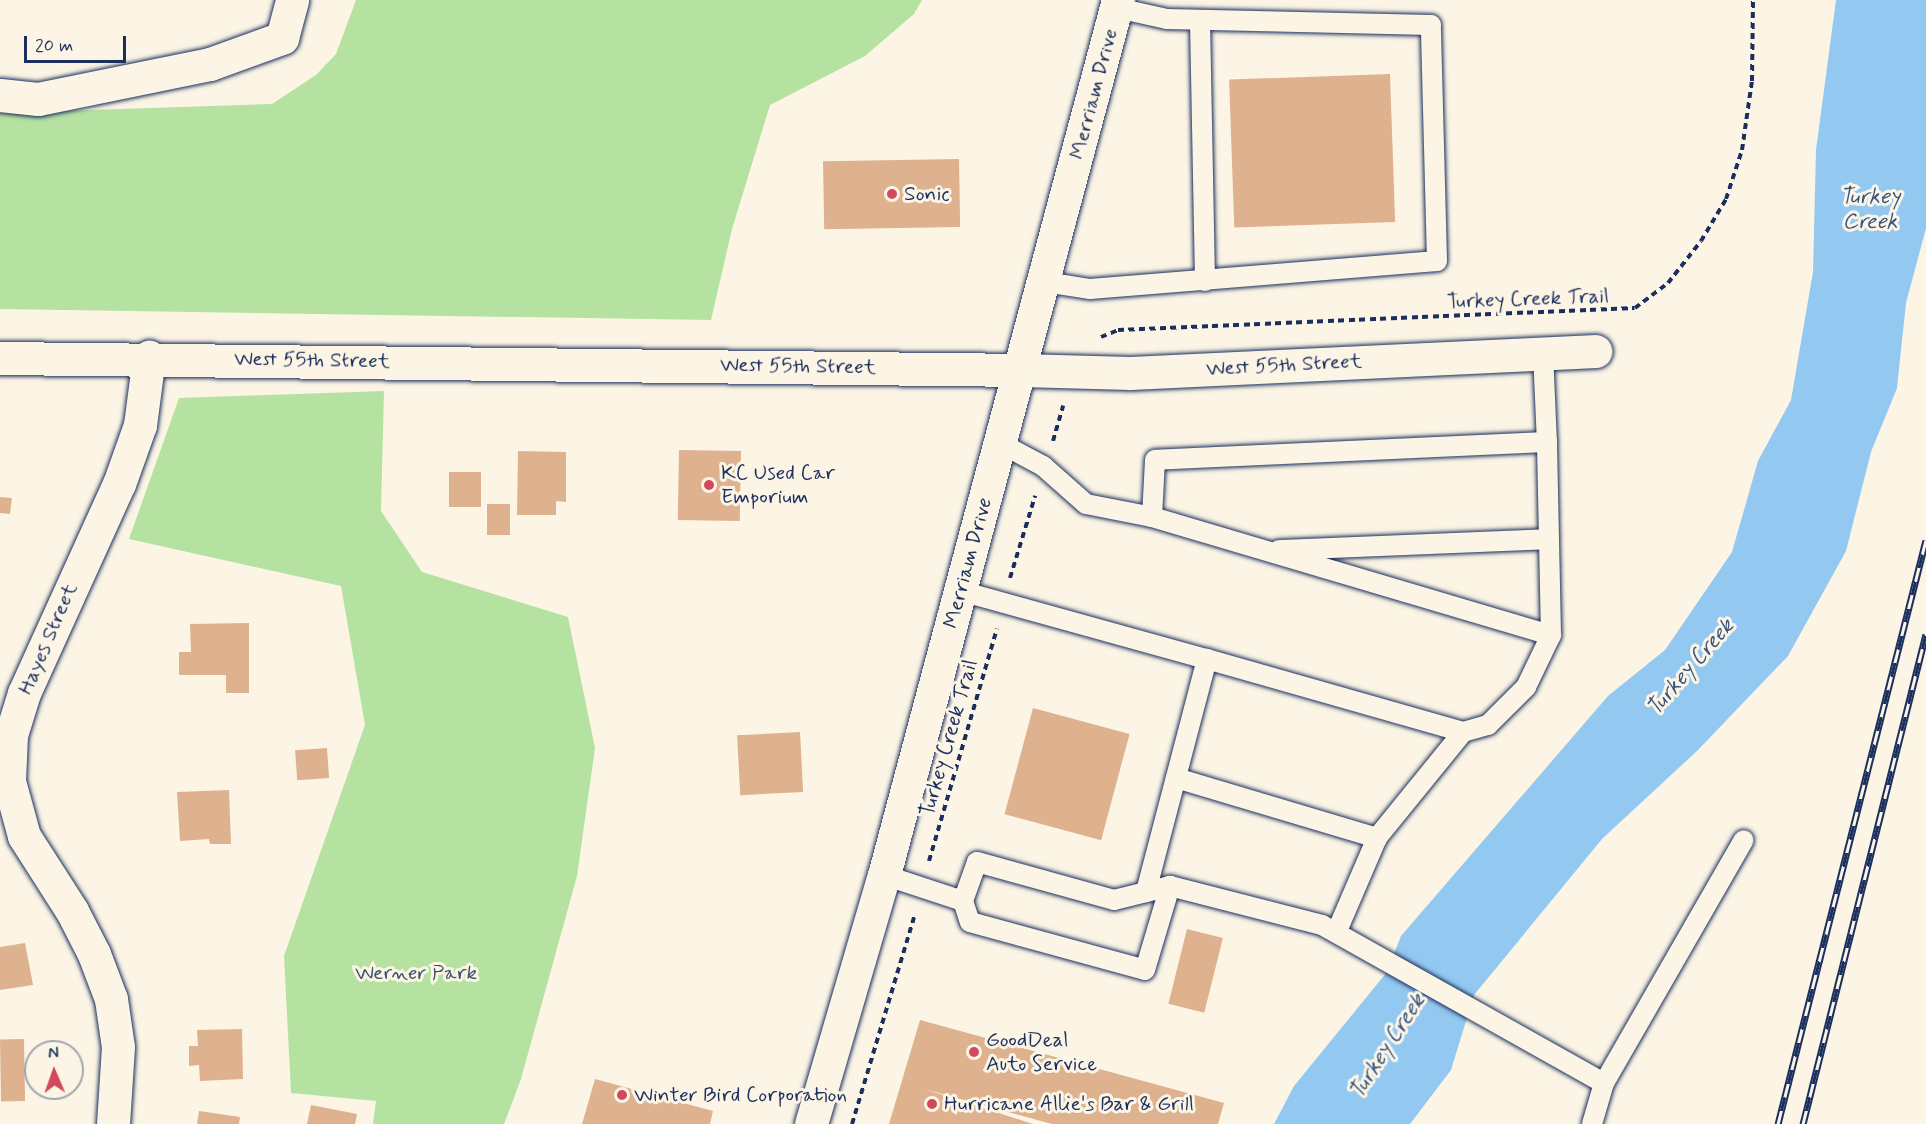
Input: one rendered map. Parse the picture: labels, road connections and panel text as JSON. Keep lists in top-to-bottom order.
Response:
{
  "streets": {
    "street": ["Merriam Drive", "West 55th Street", "Hayes Street"],
    "path": ["Turkey Creek Trail"]
  },
  "crossings": [
    ["Merriam Drive", "West 55th Street"],
    ["West 55th Street", "Hayes Street"]
  ],
  "water": ["Turkey Creek"],
  "parks": ["Werner Park"],
  "places": [
    "Sonic",
    "KC Used Car Emporium",
    "GoodDeal Auto Service",
    "Winter Bird Corporation",
    "Hurricane Allie's Bar & Grill"
  ],
  "scale_bar": "20 m",
  "north": "top"
}
